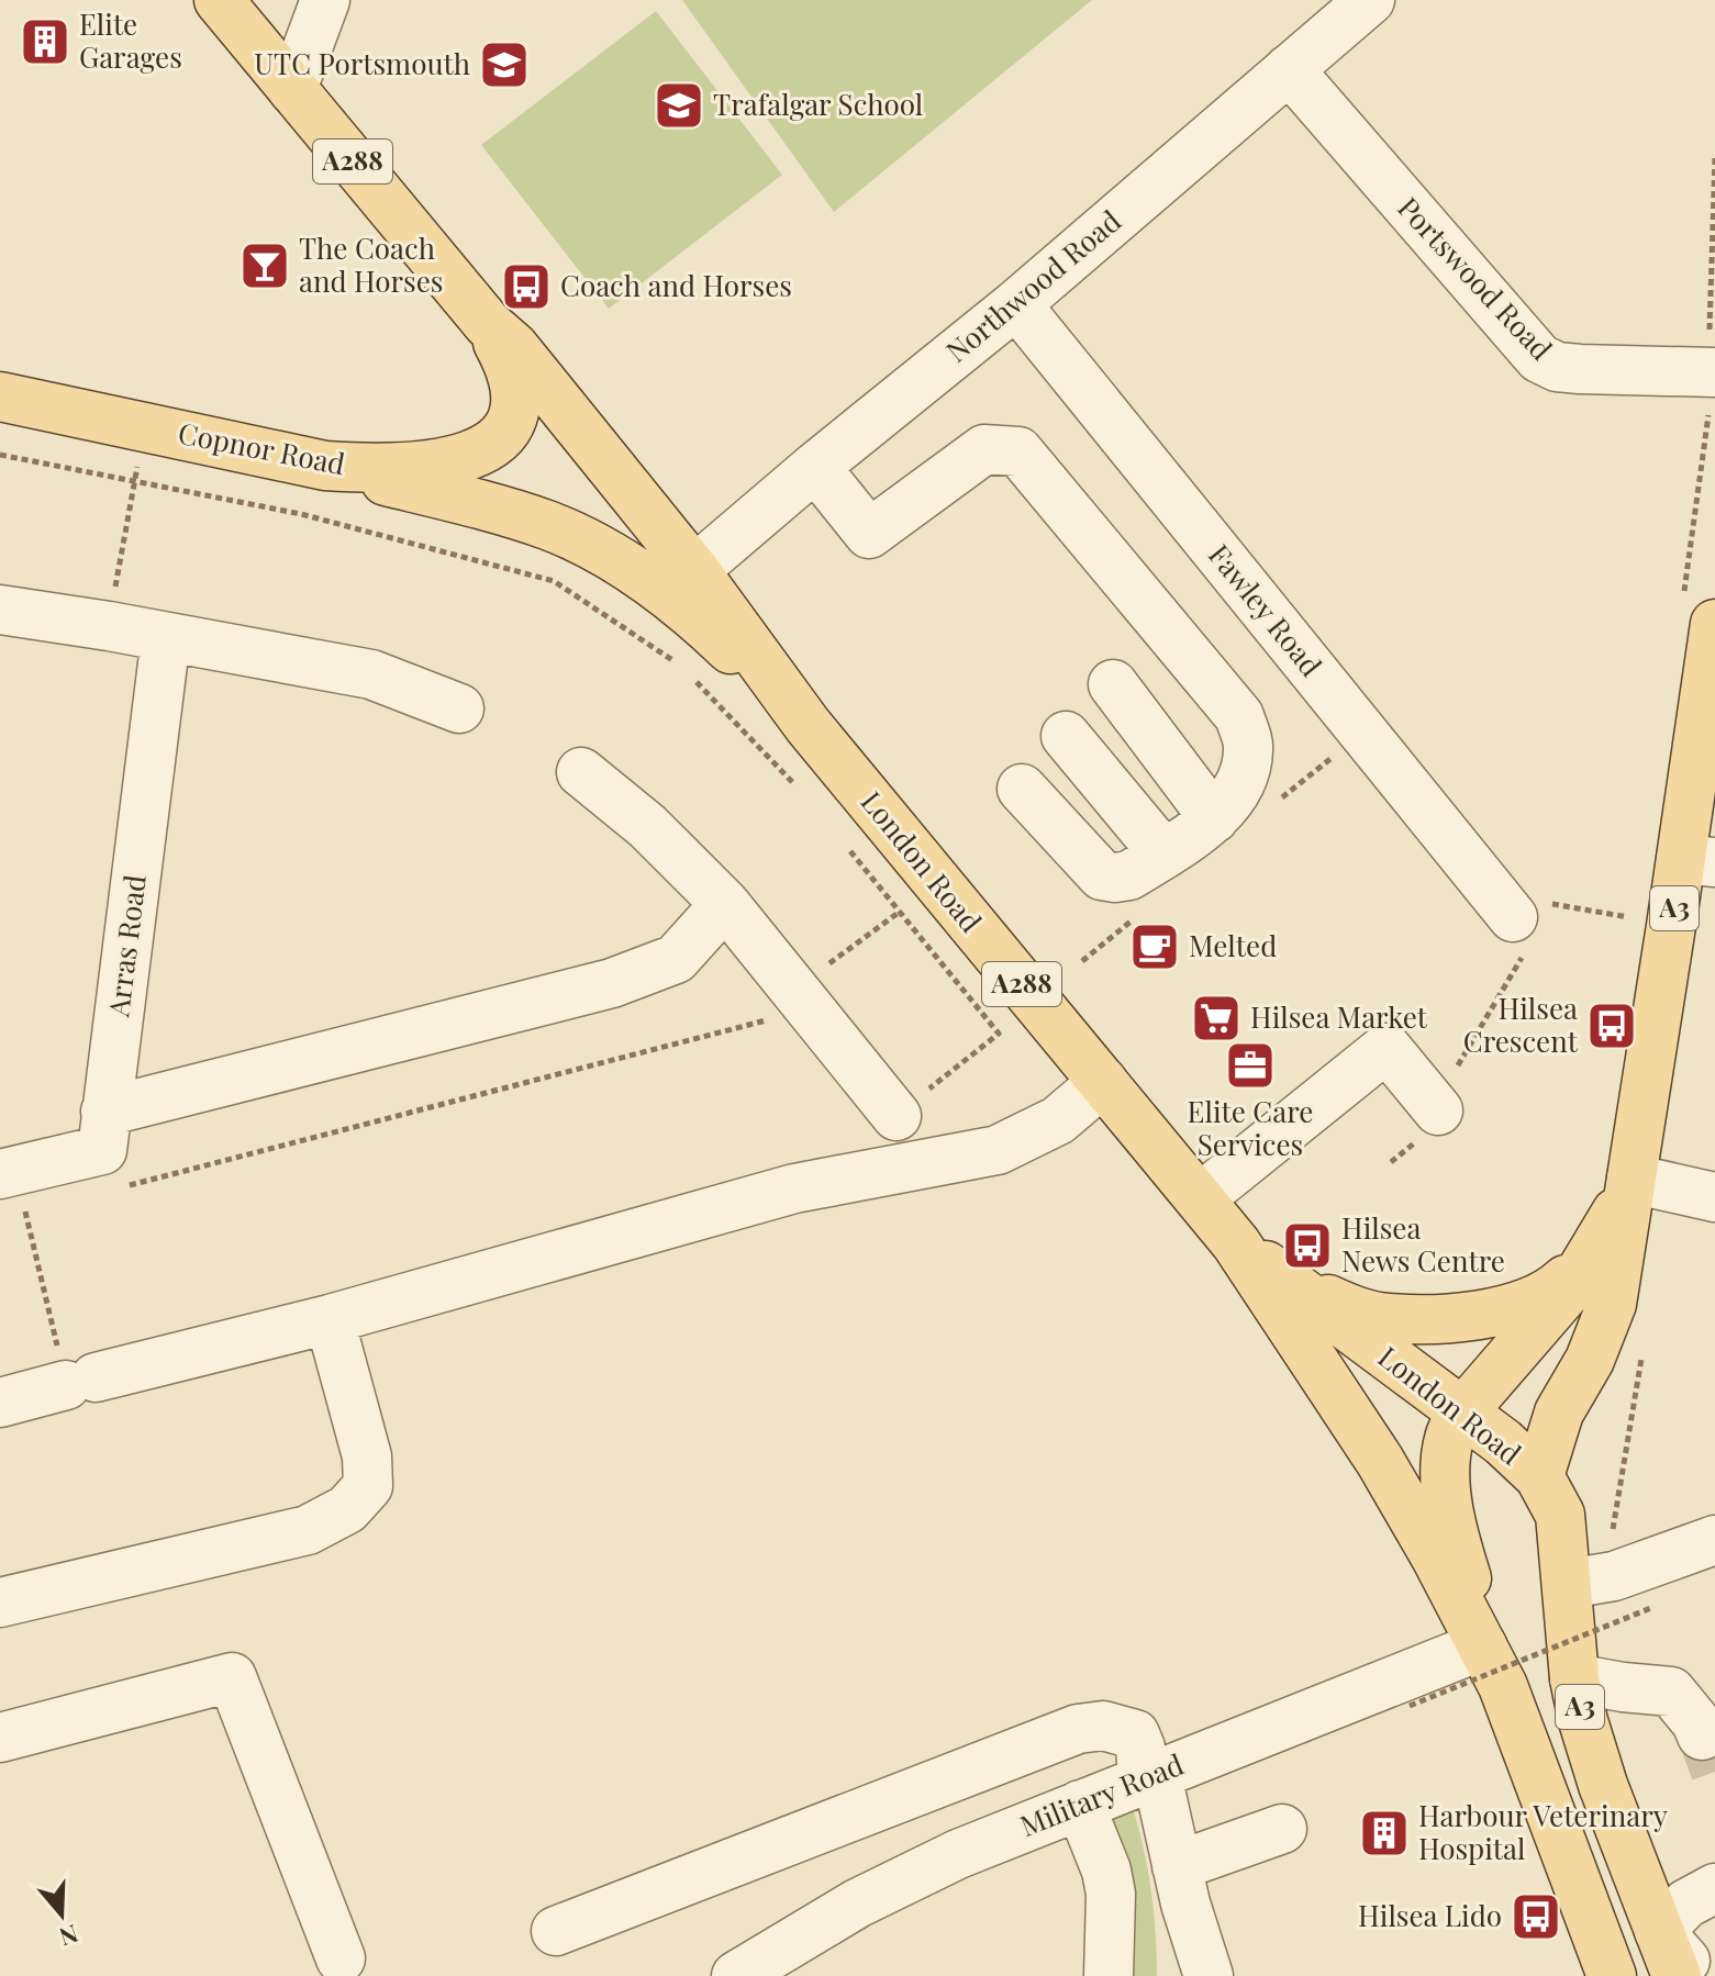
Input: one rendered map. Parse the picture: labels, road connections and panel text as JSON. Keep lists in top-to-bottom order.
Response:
{
  "streets": {
    "main road": [
      "A288",
      "Copnor Road",
      "London Road",
      "A3"
    ],
    "street": [
      "Portswood Road",
      "Northwood Road",
      "Fawley Road",
      "Arras Road",
      "Military Road"
    ]
  },
  "crossings": [
    ["A288", "Copnor Road"],
    ["A288", "London Road"],
    ["Portswood Road", "Northwood Road"],
    ["Northwood Road", "Fawley Road"],
    ["Northwood Road", "London Road"],
    ["Copnor Road", "London Road"],
    ["London Road", "A3"],
    ["London Road", "Military Road"],
    ["A3", "Military Road"]
  ],
  "places": {
    "building": ["Elite Garages", "Harbour Veterinary Hospital"],
    "school or university": ["UTC Portsmouth", "Trafalgar School"],
    "bar": ["The Coach and Horses"],
    "bus stop": [
      "Coach and Horses",
      "Hilsea Crescent",
      "Hilsea News Centre",
      "Hilsea Lido"
    ],
    "cafe": ["Melted"],
    "supermarket": ["Hilsea Market"],
    "office": ["Elite Care Services"]
  },
  "north": "bottom"
}
